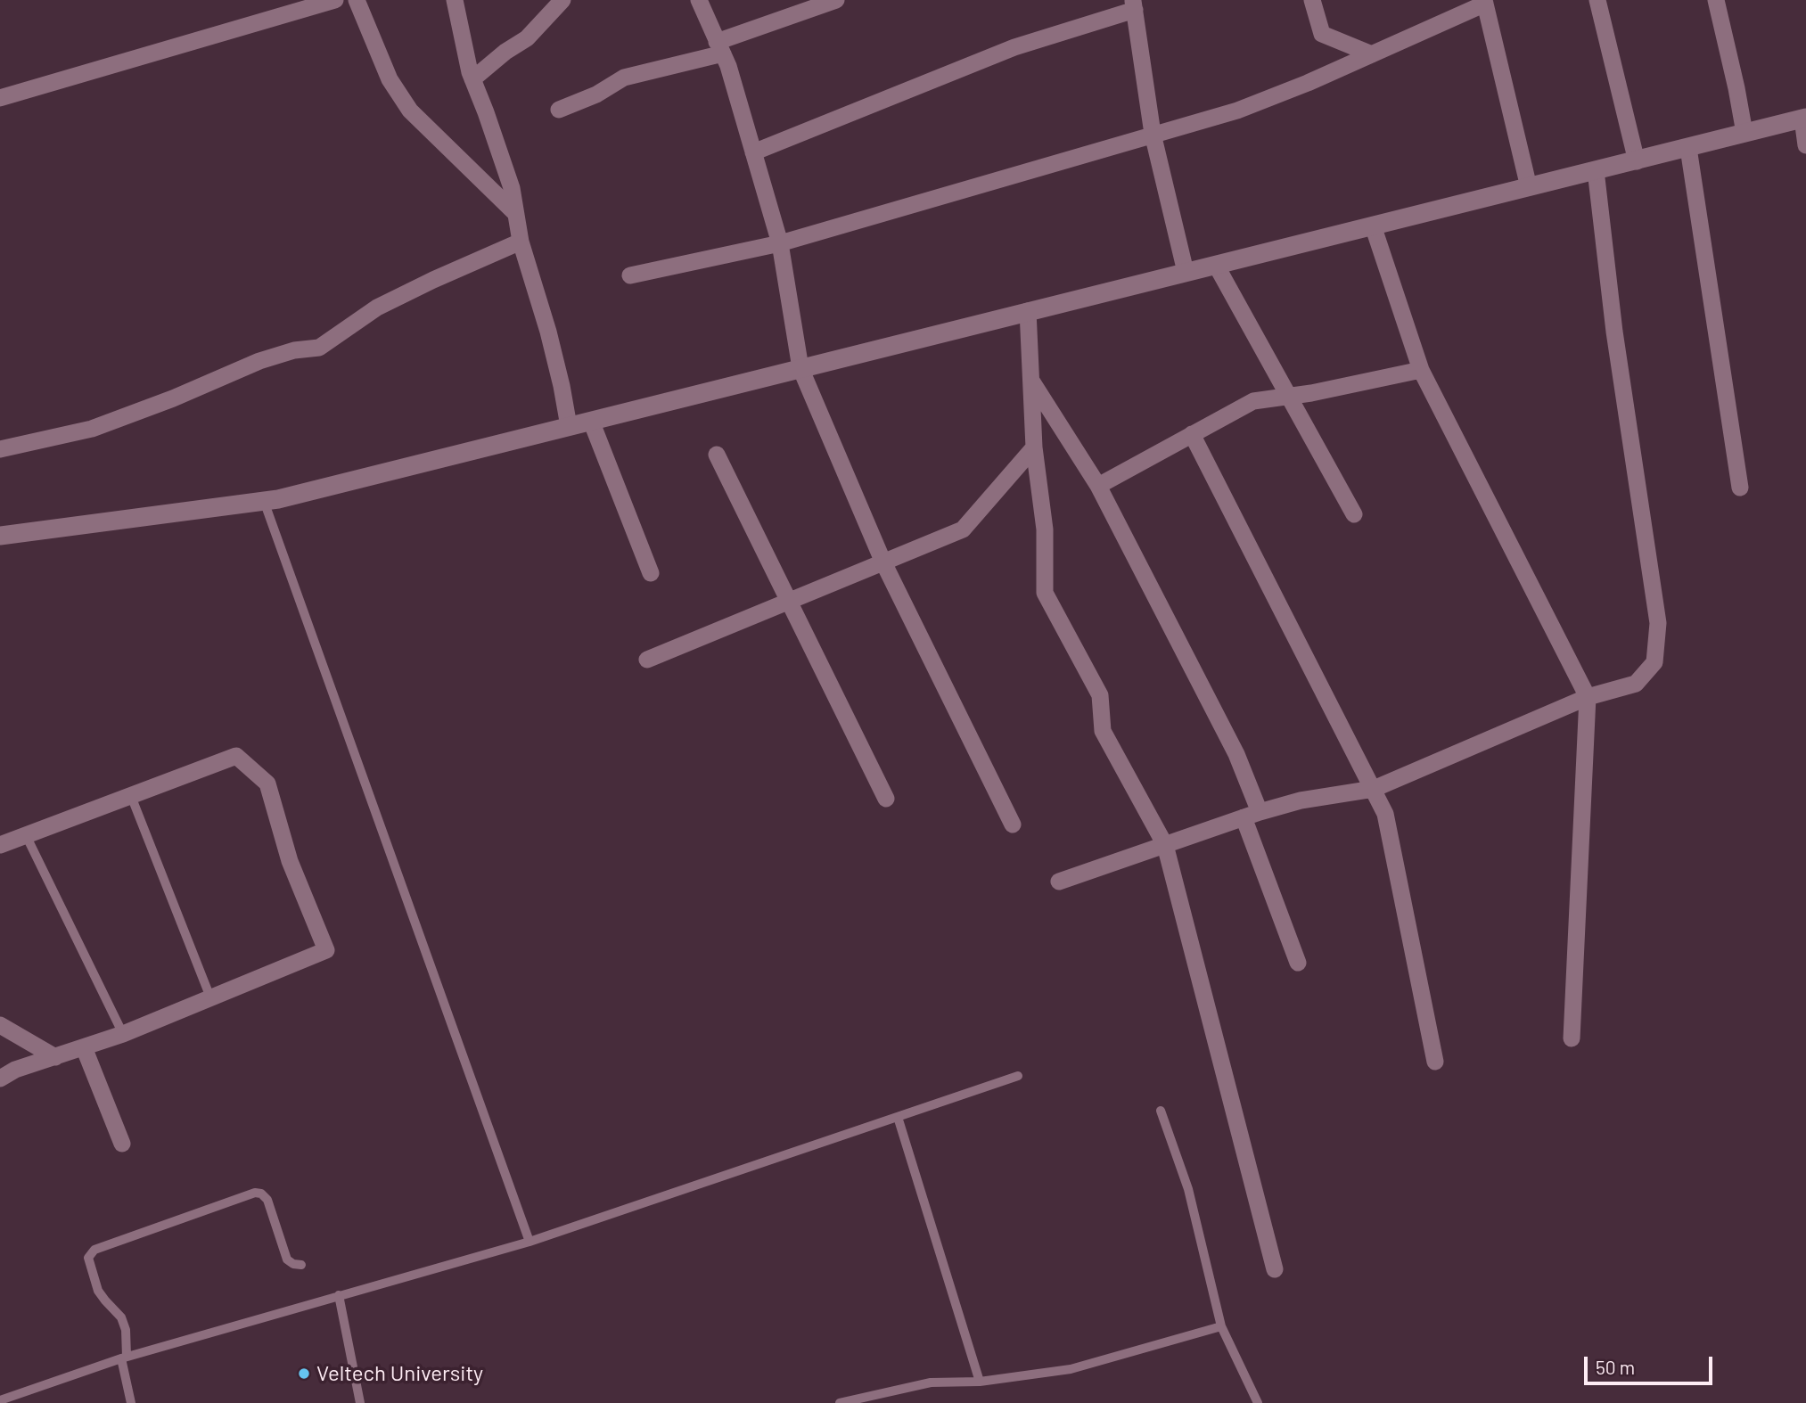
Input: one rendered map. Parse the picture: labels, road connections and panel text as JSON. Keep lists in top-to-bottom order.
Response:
{
  "places": ["Veltech University"],
  "scale_bar": "50 m"
}
